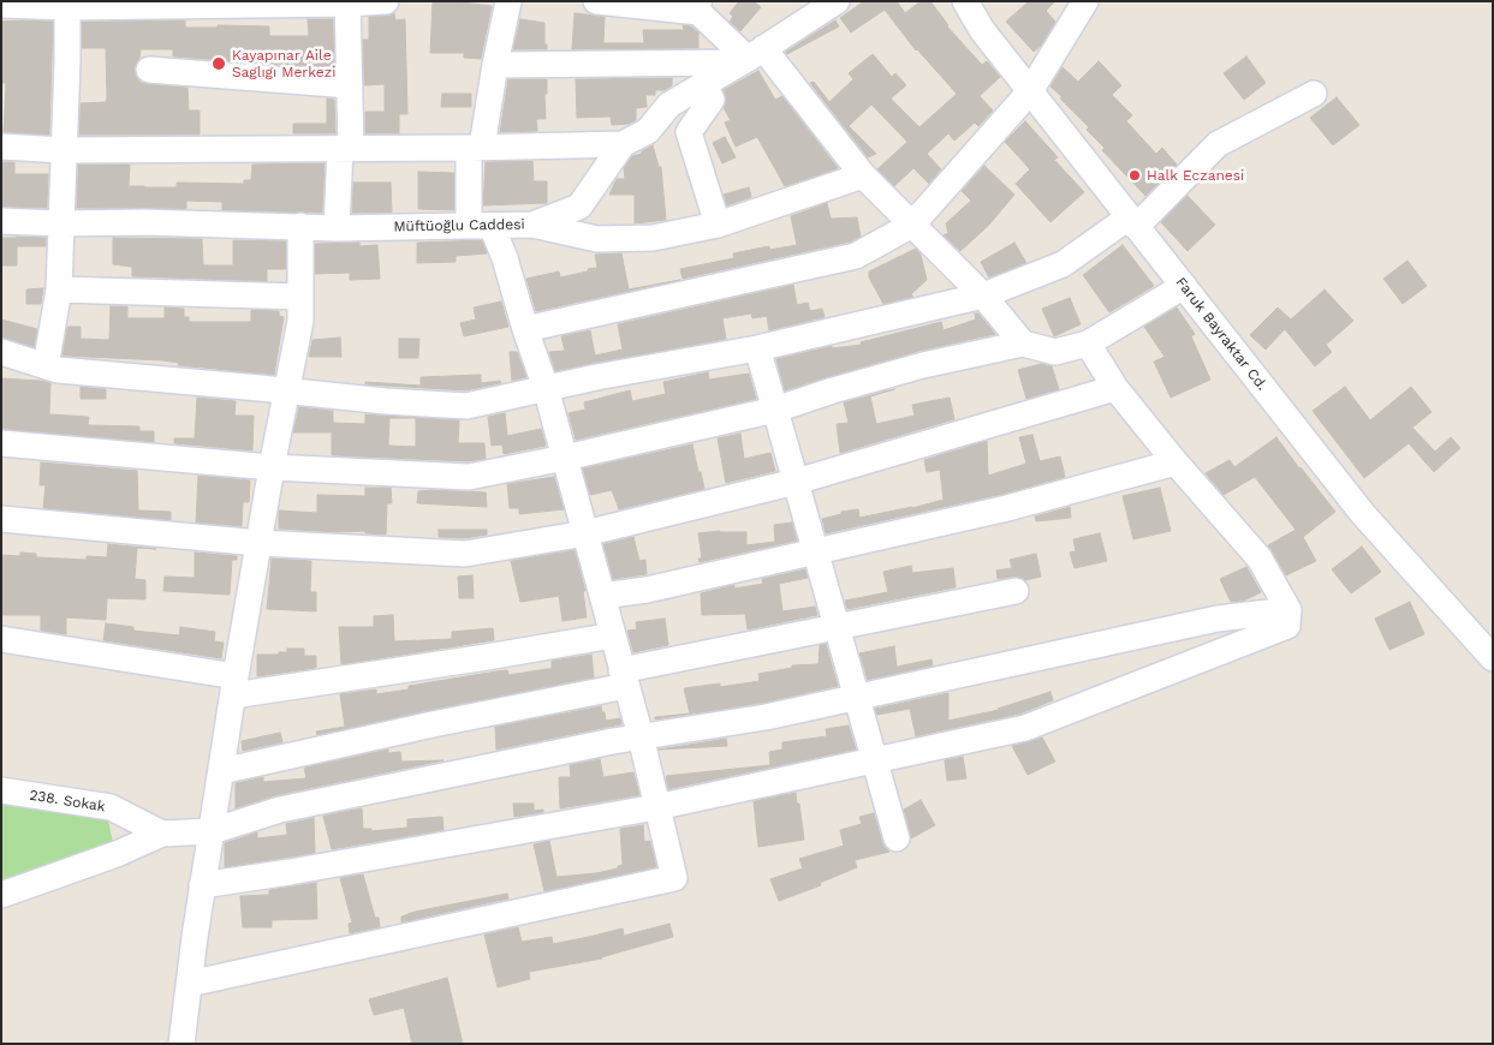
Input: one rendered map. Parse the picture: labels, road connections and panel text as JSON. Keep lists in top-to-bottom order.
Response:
{
  "streets": {
    "street": ["Müftüoğlu Caddesi", "Faruk Bayraktar Cd.", "238. Sokak"]
  },
  "places": ["Kayapınar Aile Saglıgı Merkezi", "Halk Eczanesi"]
}
